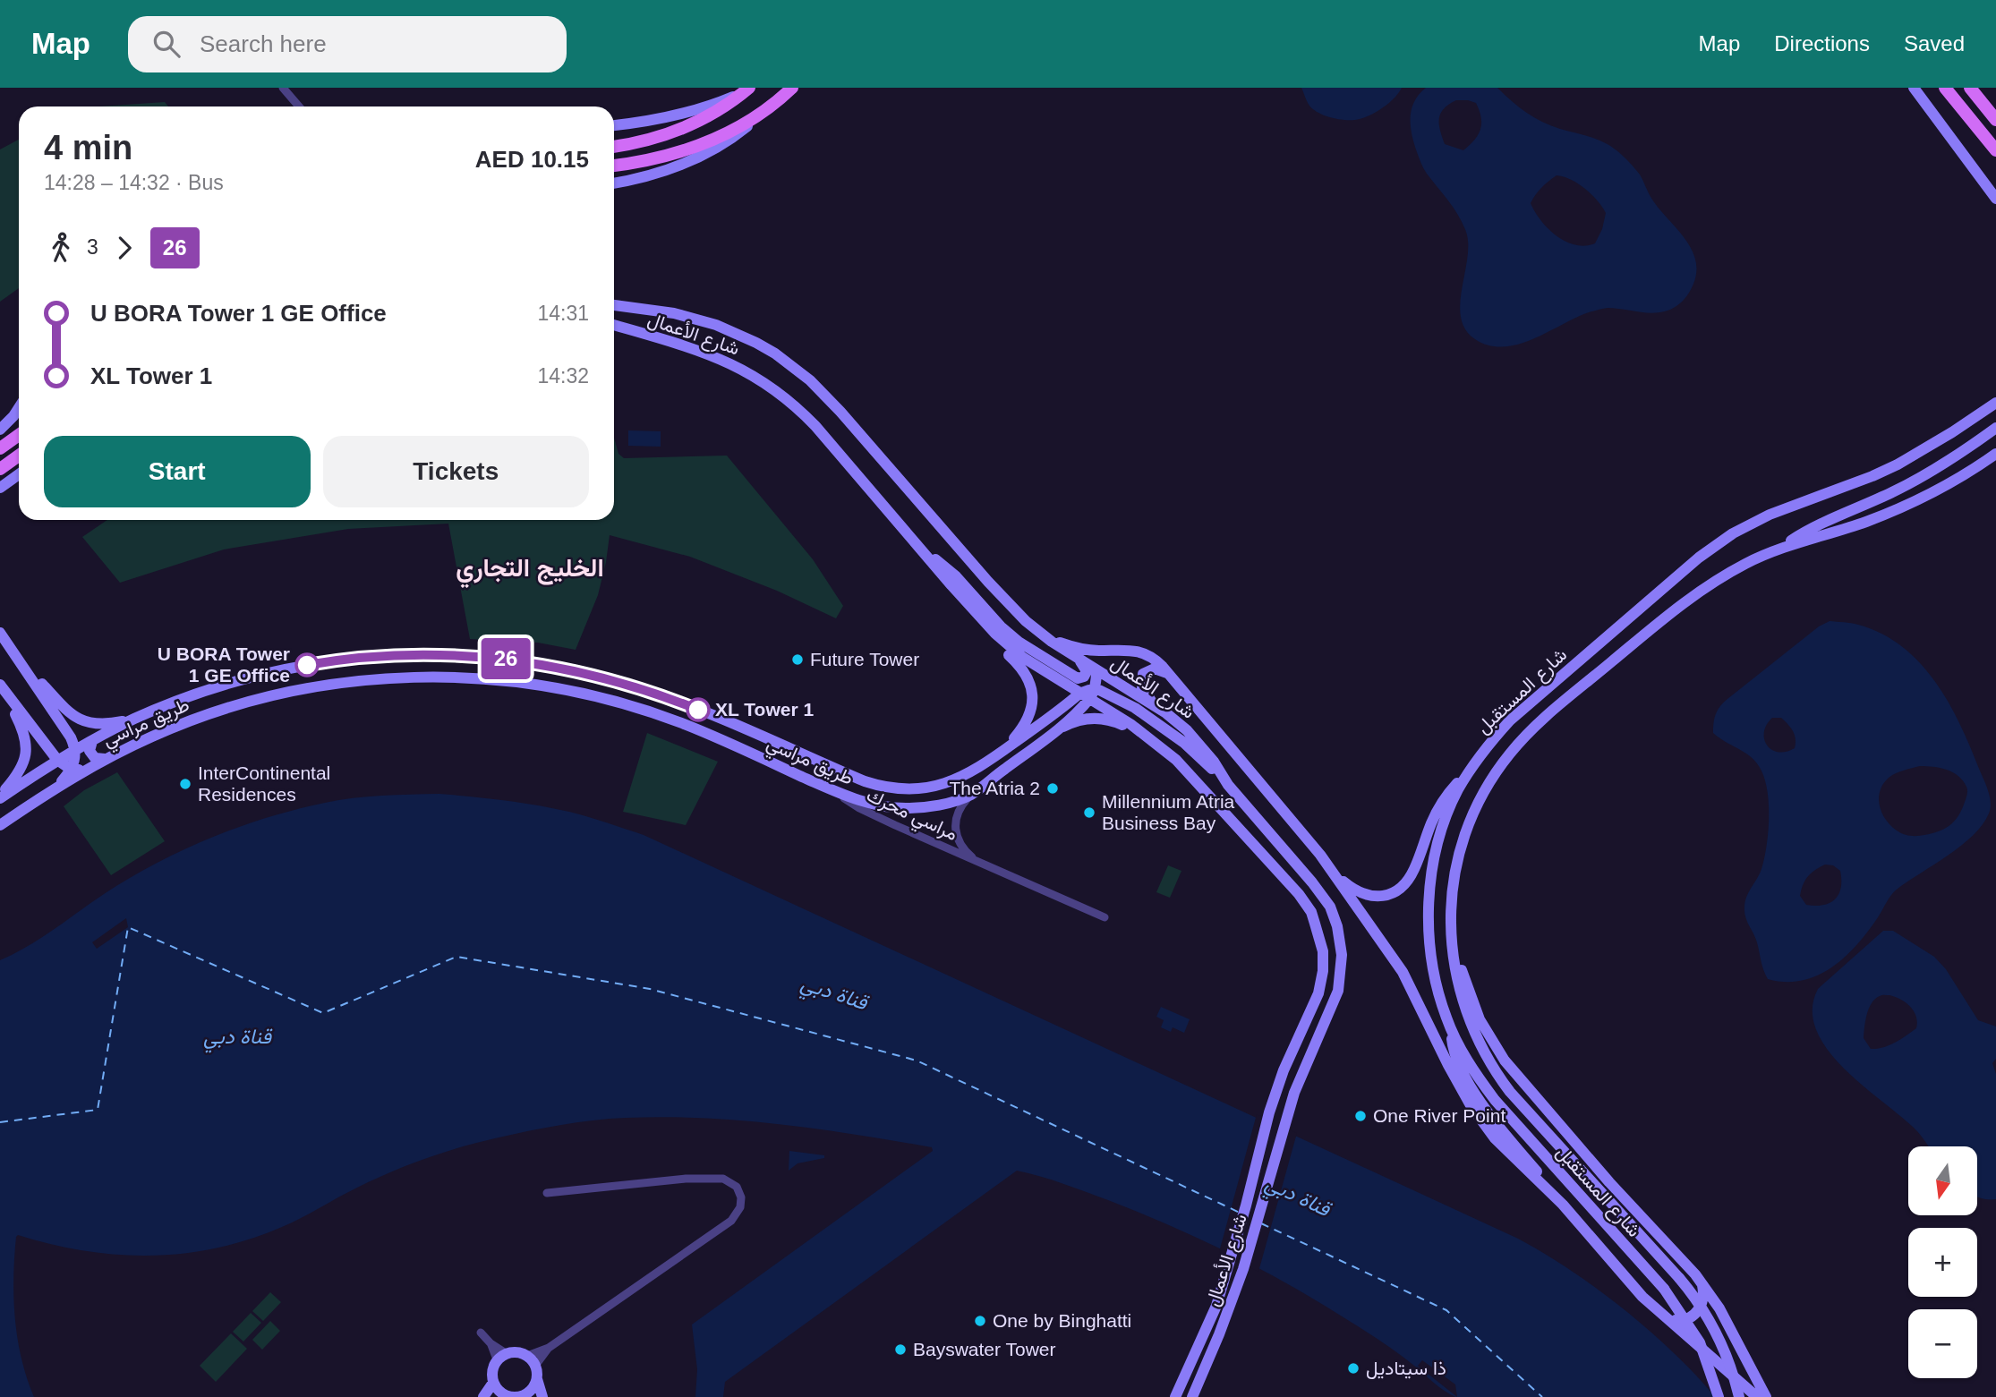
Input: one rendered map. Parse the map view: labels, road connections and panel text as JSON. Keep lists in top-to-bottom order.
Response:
{
  "streets": {
    "street": [
      "شارع الأعمال",
      "شارع المستقبل",
      "طريق مراسي",
      "مراسي محرك"
    ]
  },
  "crossings": [
    ["شارع الأعمال", "طريق مراسي"],
    ["طريق مراسي", "مراسي محرك"]
  ],
  "districts": ["الخليج التجاري"],
  "water": ["قناة دبي"],
  "places": [
    "Future Tower",
    "U BORA Tower 1 GE Office",
    "XL Tower 1",
    "InterContinental Residences",
    "The Atria 2",
    "Millennium Atria Business Bay",
    "One River Point",
    "One by Binghatti",
    "Bayswater Tower",
    "ذا سيتاديل"
  ],
  "lines": ["bus line 26"],
  "north": "bottom",
  "page": {
    "header": "Map",
    "search": "Search here",
    "nav": ["Map", "Directions", "Saved"],
    "on_map": "26",
    "heading": ["4 min", "14:28 – 14:32 · Bus", "AED 10.15"],
    "legs": ["3", "26"],
    "list": [
      {
        "name": "U BORA Tower 1 GE Office",
        "value": "14:31"
      },
      {
        "name": "XL Tower 1",
        "value": "14:32"
      }
    ],
    "buttons": ["Start", "Tickets"],
    "map_buttons": ["+", "−"]
  }
}
